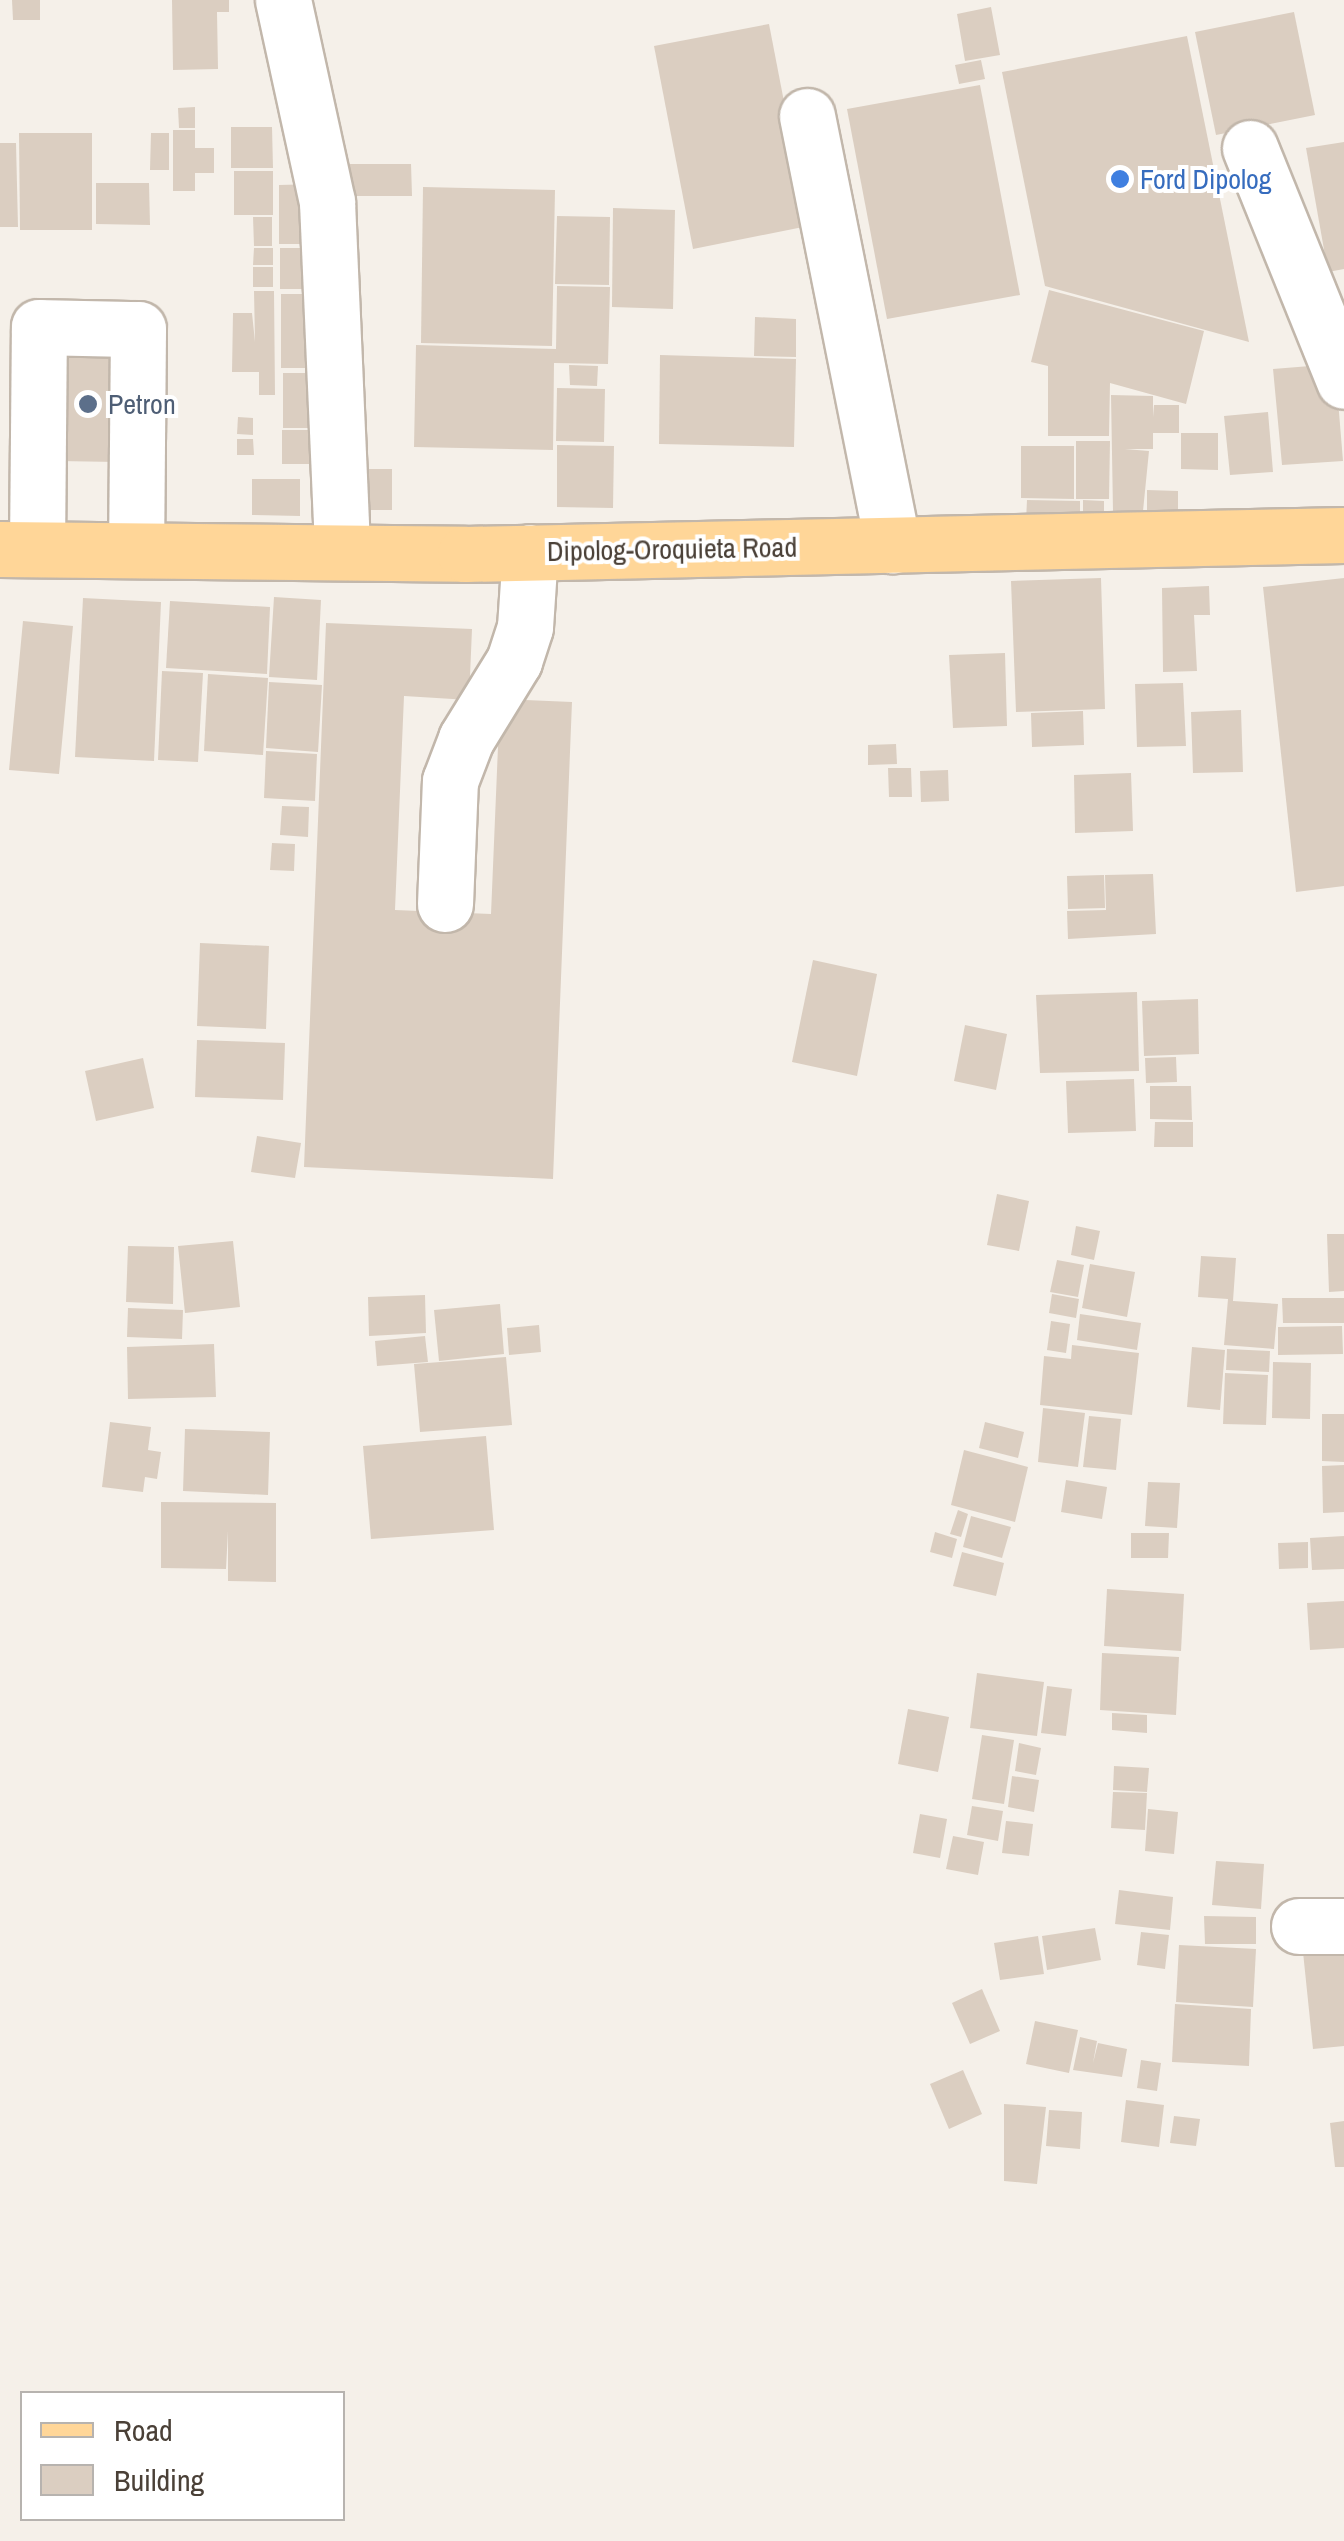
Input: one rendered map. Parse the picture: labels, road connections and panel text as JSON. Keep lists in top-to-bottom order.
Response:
{
  "streets": {
    "main road": ["Dipolog-Oroquieta Road"]
  },
  "places": ["Ford Dipolog", "Petron"],
  "legend": ["Road", "Building"]
}
